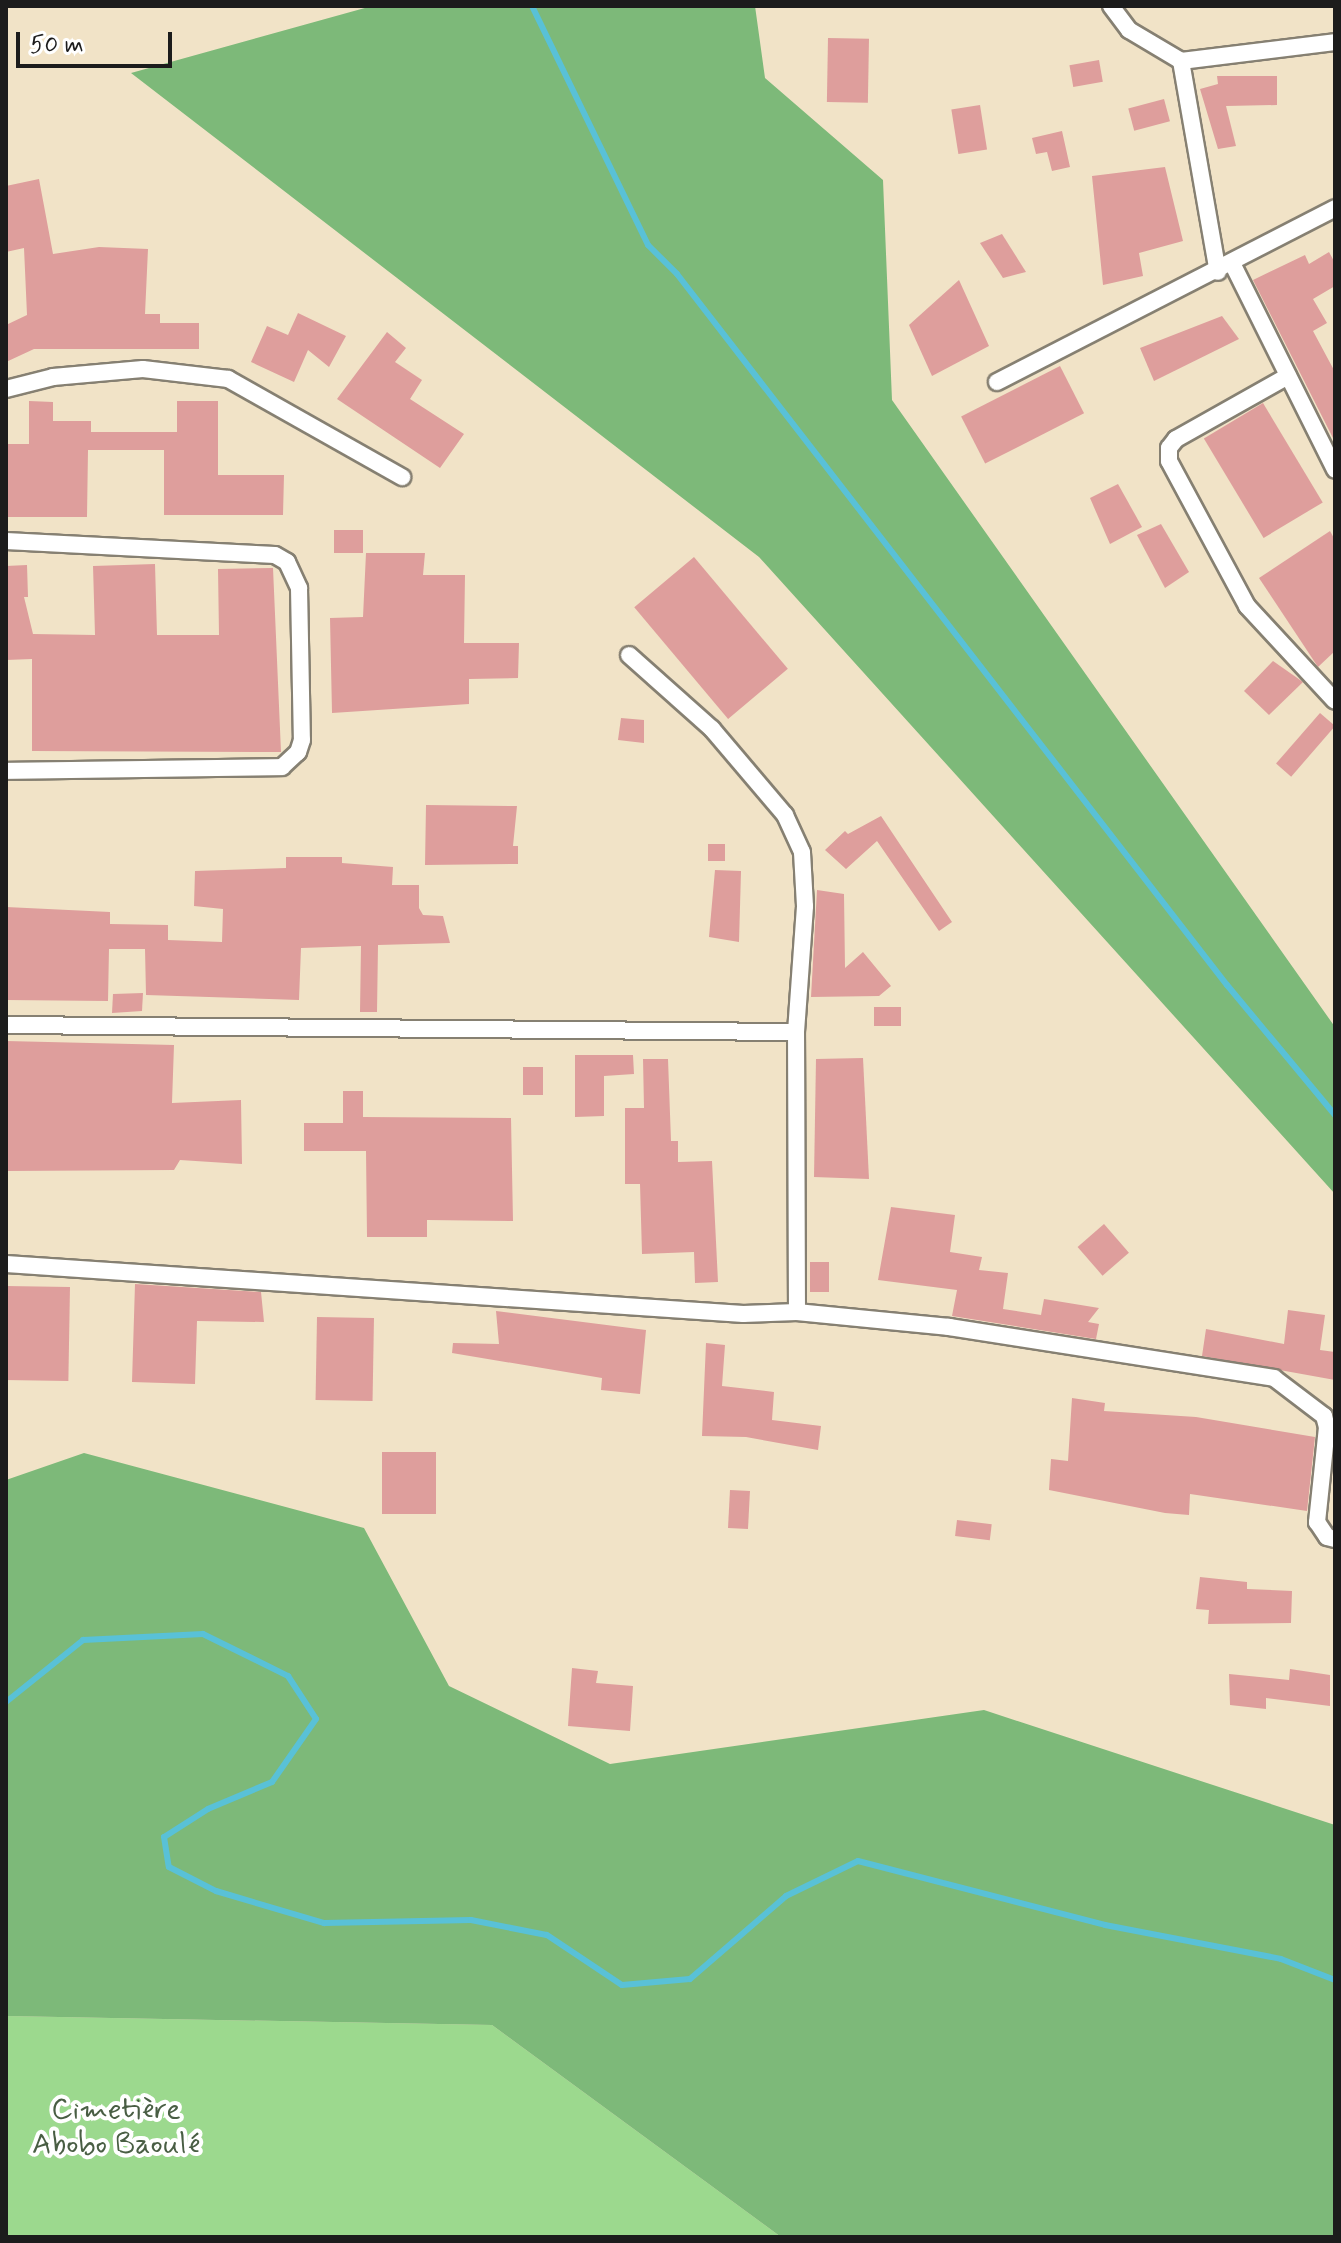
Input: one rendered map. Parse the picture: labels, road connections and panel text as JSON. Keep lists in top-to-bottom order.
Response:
{
  "parks": ["Cimetière Abobo Baoulé"],
  "scale_bar": "50 m"
}
